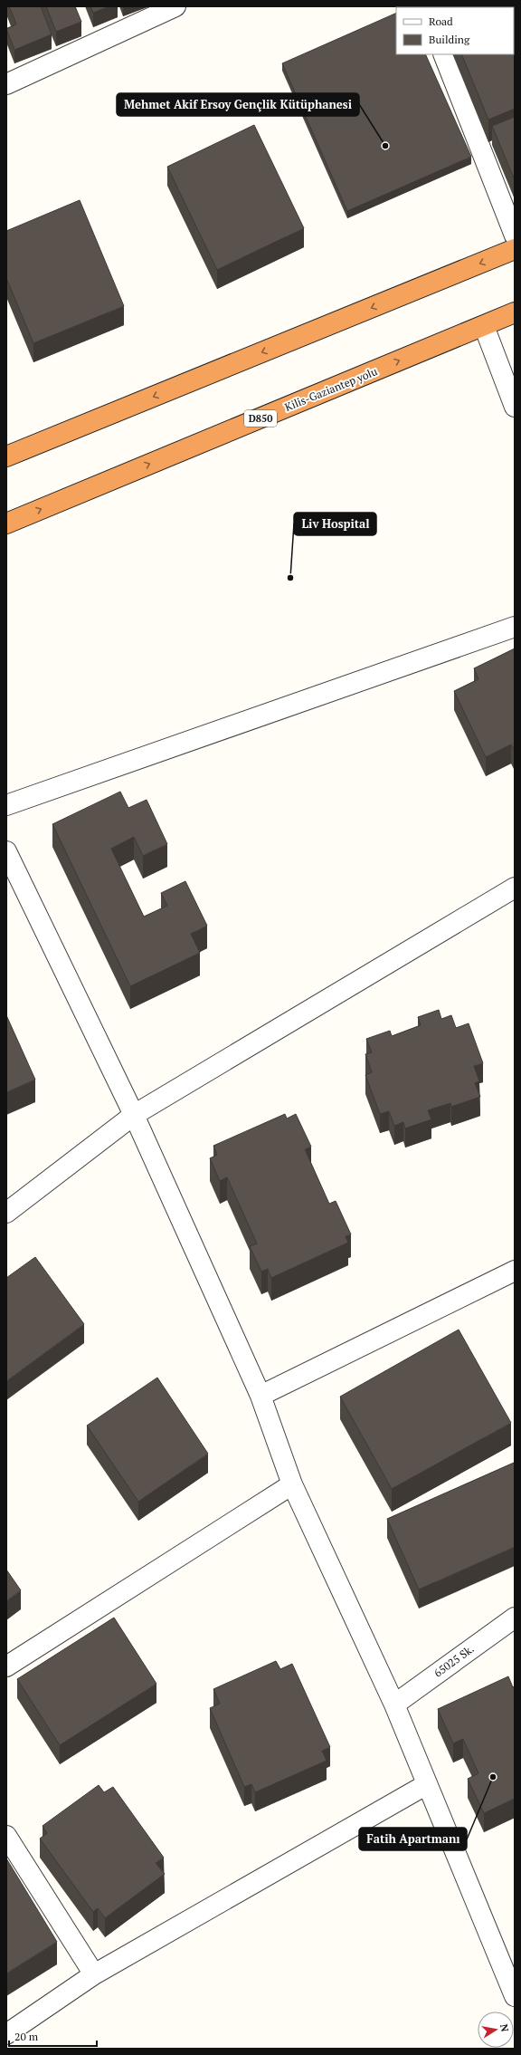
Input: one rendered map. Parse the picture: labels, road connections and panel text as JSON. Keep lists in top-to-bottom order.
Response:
{
  "streets": {
    "highway": ["Kilis-Gaziantep yolu", "D850"],
    "street": ["65025 Sk."]
  },
  "places": ["Mehmet Akif Ersoy Gençlik Kütüphanesi", "Liv Hospital", "Fatih Apartmanı"],
  "legend": ["Road", "Building"],
  "scale_bar": "20 m",
  "north": "right"
}
